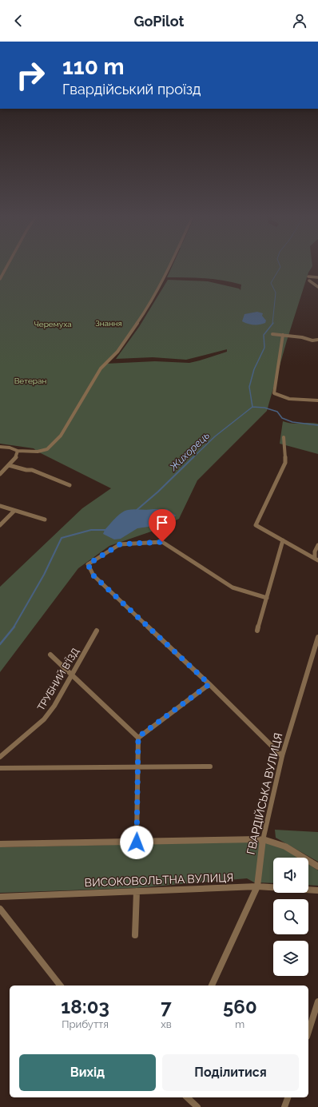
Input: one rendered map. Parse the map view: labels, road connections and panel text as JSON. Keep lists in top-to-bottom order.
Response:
{
  "streets": {
    "street": ["ТРУБНИЙ В’ЇЗД", "ГВАРДІЙСЬКА ВУЛИЦЯ", "ВИСОКОВОЛЬТНА ВУЛИЦЯ"]
  },
  "crossings": [
    ["ГВАРДІЙСЬКА ВУЛИЦЯ", "ВИСОКОВОЛЬТНА ВУЛИЦЯ"]
  ],
  "water": ["Жихорець"],
  "parks": ["Знання", "Черемуха", "Ветеран"],
  "page": {
    "header": "GoPilot",
    "turn": ["110 m", "Гвардійський проїзд"],
    "eta": [
      "18:03",
      "Прибуття",
      "7",
      "хв",
      "560",
      "m"
    ],
    "buttons": ["Вихід", "Поділитися"]
  }
}
